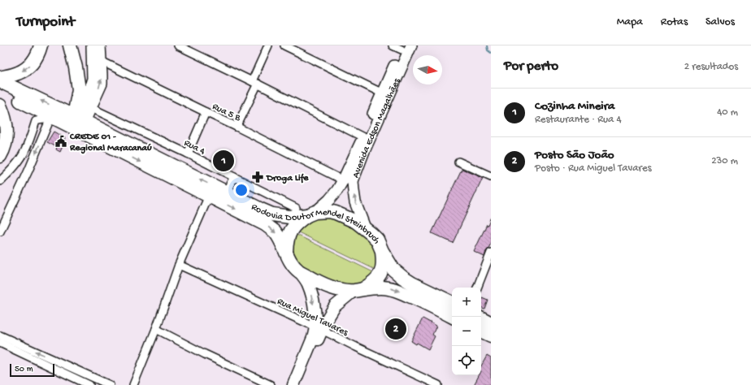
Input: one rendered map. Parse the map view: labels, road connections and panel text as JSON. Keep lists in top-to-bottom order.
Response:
{
  "streets": {
    "highway": ["Rodovia Doutor Mendel Steinbruch"],
    "street": [
      "Rua 5 B",
      "Avenida Edson Magalhães",
      "Rua 4",
      "Rua Miguel Tavares"
    ]
  },
  "crossings": [
    ["Rua 5 B", "Avenida Edson Magalhães"],
    ["Avenida Edson Magalhães", "Rodovia Doutor Mendel Steinbruch"]
  ],
  "places": {
    "public building": ["CREDE 01 - Regional Maracanaú"],
    "pharmacy": ["Droga Life"]
  },
  "scale_bar": "50 m",
  "north": "right",
  "page": {
    "header": "Turnpoint",
    "nav": ["Mapa", "Rotas", "Salvos"],
    "heading": ["Por perto", "2 resultados"],
    "list": [
      {
        "mark": "1",
        "name": "Cozinha Mineira",
        "note": "Restaurante · Rua 4",
        "value": "40 m"
      },
      {
        "mark": "2",
        "name": "Posto São João",
        "note": "Posto · Rua Miguel Tavares",
        "value": "230 m"
      }
    ],
    "pins": ["1", "2"],
    "map_buttons": ["+", "−"],
    "scale": "50 m"
  }
}
